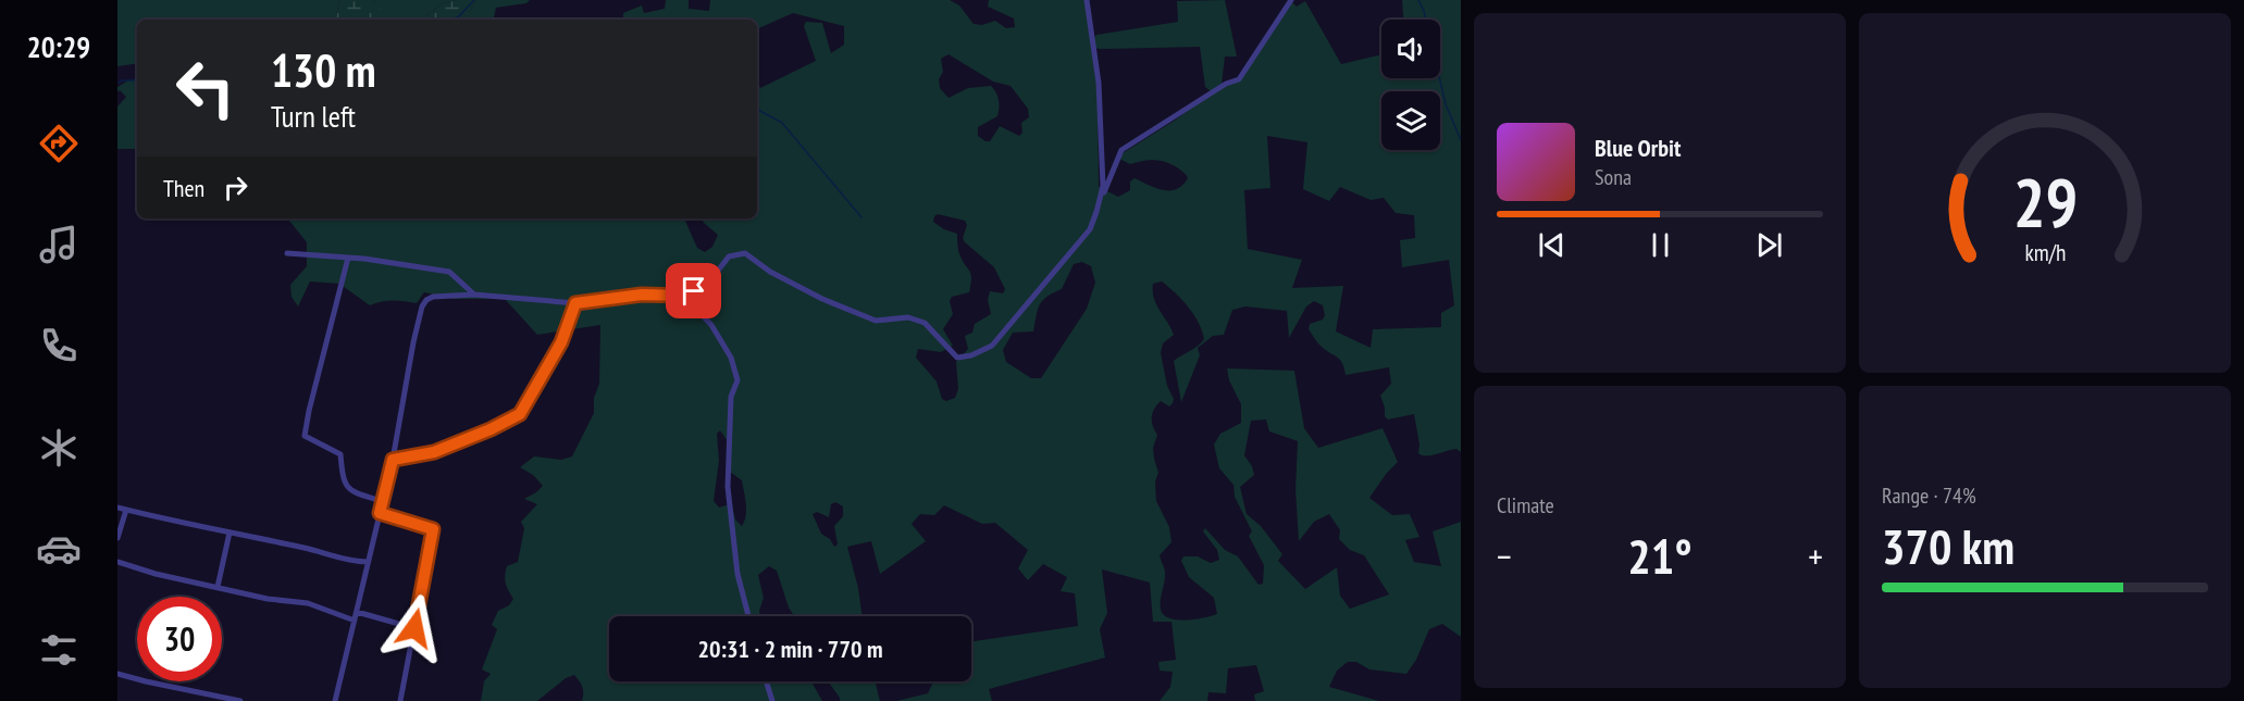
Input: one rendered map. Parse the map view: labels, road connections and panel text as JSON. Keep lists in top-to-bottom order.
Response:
{
  "page": {
    "tabs": "20:29",
    "turn": ["130 m", "Turn left"],
    "song": ["Blue Orbit", "Sona"],
    "then": "Then",
    "tile": [
      "Climate",
      ["Range · 74%", "370 km"]
    ],
    "heat": ["−", "21°", "+"],
    "limit": "30",
    "trip": "20:31 · 2 min · 770 m",
    "gauge": ["29", "km/h"]
  }
}
